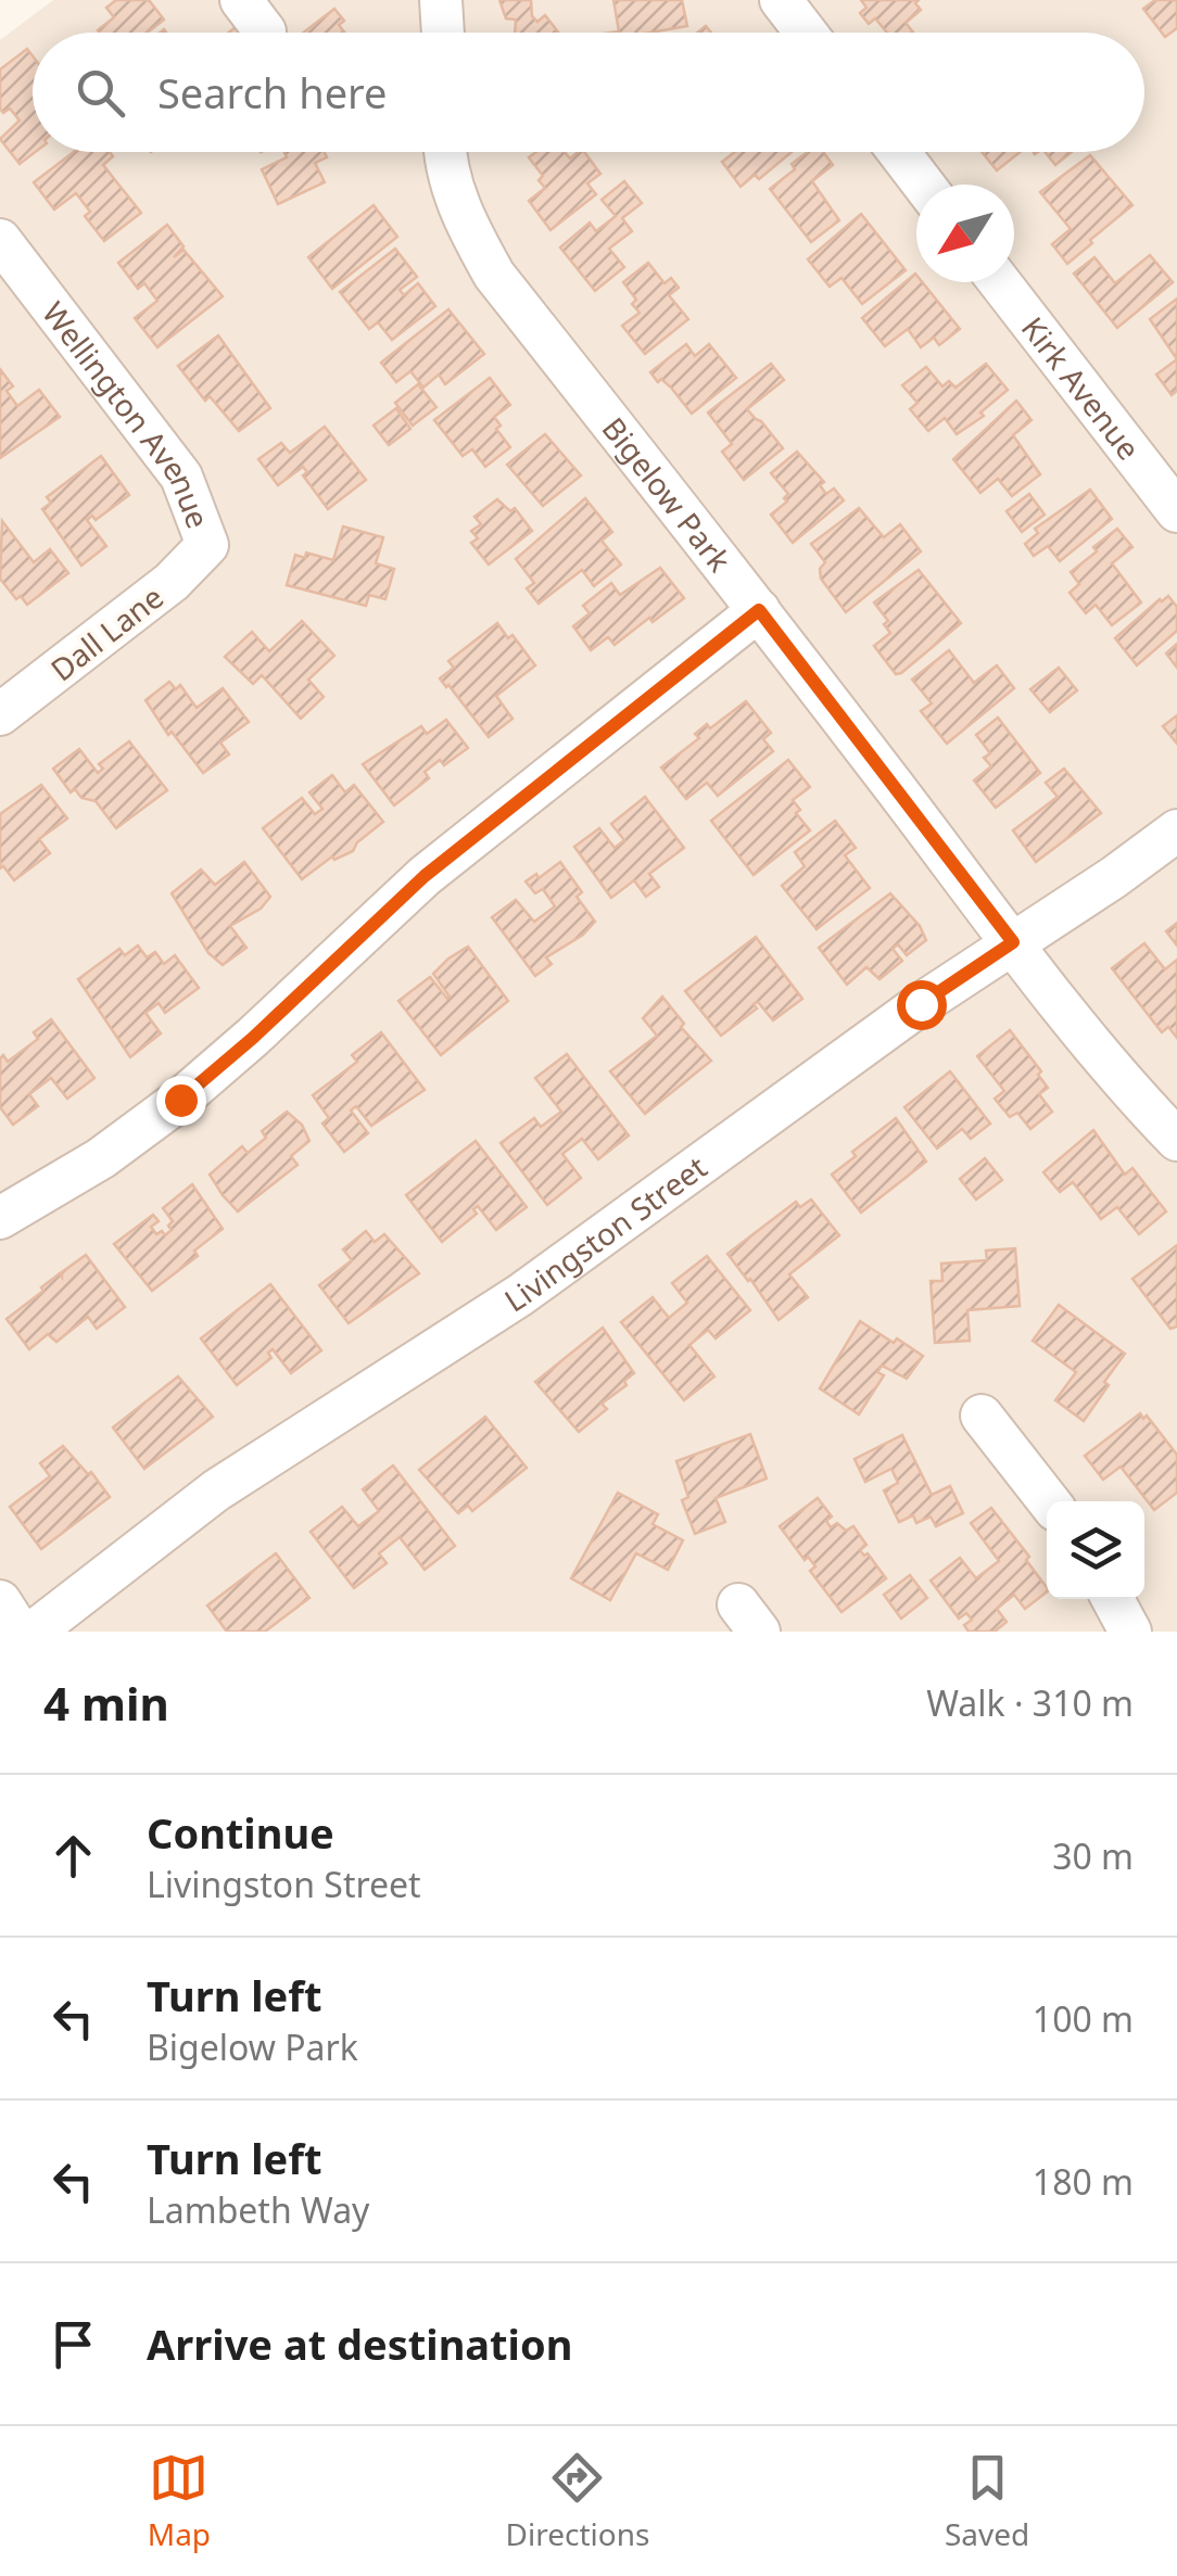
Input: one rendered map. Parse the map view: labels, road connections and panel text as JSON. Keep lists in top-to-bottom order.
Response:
{
  "streets": {
    "street": [
      "Kirk Avenue",
      "Wellington Avenue",
      "Bigelow Park",
      "Dall Lane",
      "Livingston Street"
    ]
  },
  "crossings": [
    ["Wellington Avenue", "Dall Lane"],
    ["Bigelow Park", "Livingston Street"]
  ],
  "north": "bottom left",
  "page": {
    "search": "Search here",
    "heading": ["4 min", "Walk · 310 m"],
    "list": [
      ["Continue", "Livingston Street", "30 m"],
      ["Turn left", "Bigelow Park", "100 m"],
      ["Turn left", "Lambeth Way", "180 m"],
      "Arrive at destination"
    ],
    "nav": ["Map", "Directions", "Saved"]
  }
}
